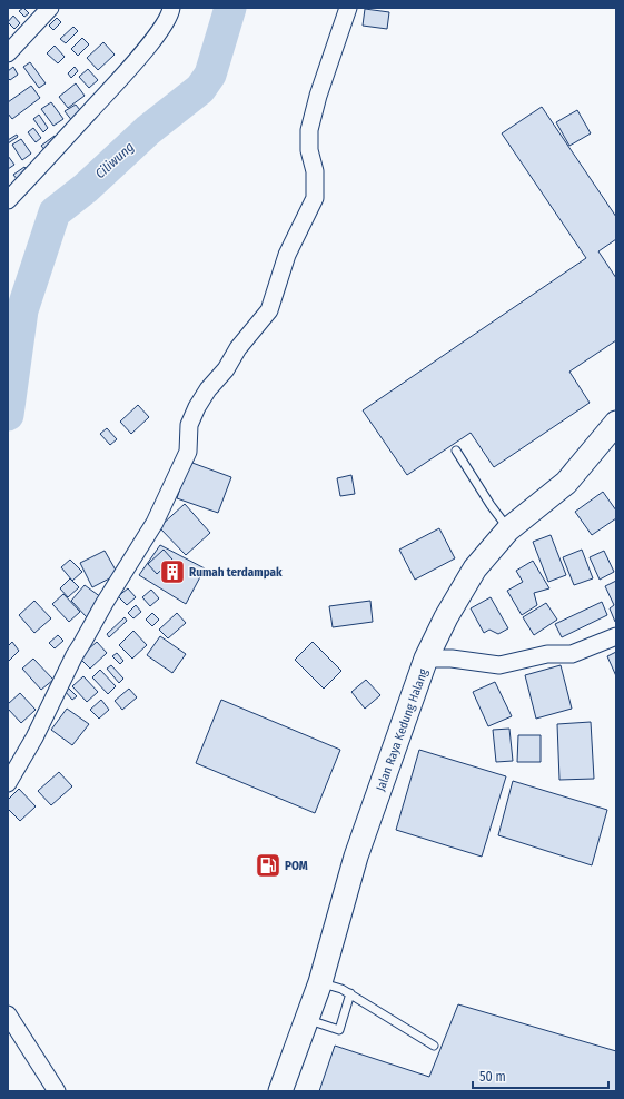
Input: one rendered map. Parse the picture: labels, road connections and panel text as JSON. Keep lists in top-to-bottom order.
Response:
{
  "streets": {
    "main road": ["Jalan Raya Kedung Halang"]
  },
  "water": ["Ciliwung"],
  "places": {
    "building": ["Rumah terdampak"],
    "fuel station": ["POM"]
  },
  "scale_bar": "50 m"
}
